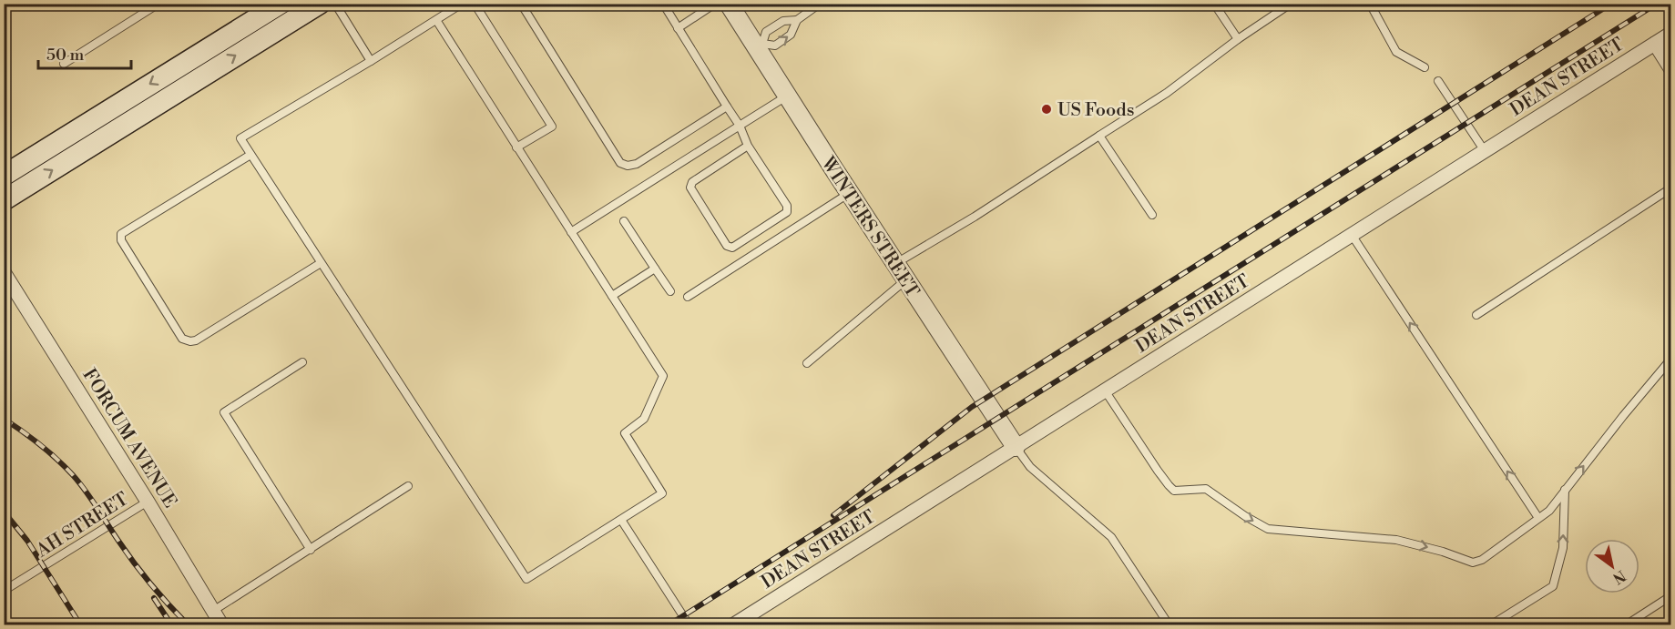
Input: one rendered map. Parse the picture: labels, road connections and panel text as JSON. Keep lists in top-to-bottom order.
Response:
{
  "streets": {
    "street": ["DEAN STREET", "WINTERS STREET", "FORCUM AVENUE"],
    "lane": ["AH STREET"]
  },
  "crossings": [
    ["DEAN STREET", "WINTERS STREET"],
    ["FORCUM AVENUE", "AH STREET"]
  ],
  "places": ["US Foods"],
  "scale_bar": "50 m",
  "north": "bottom right"
}
